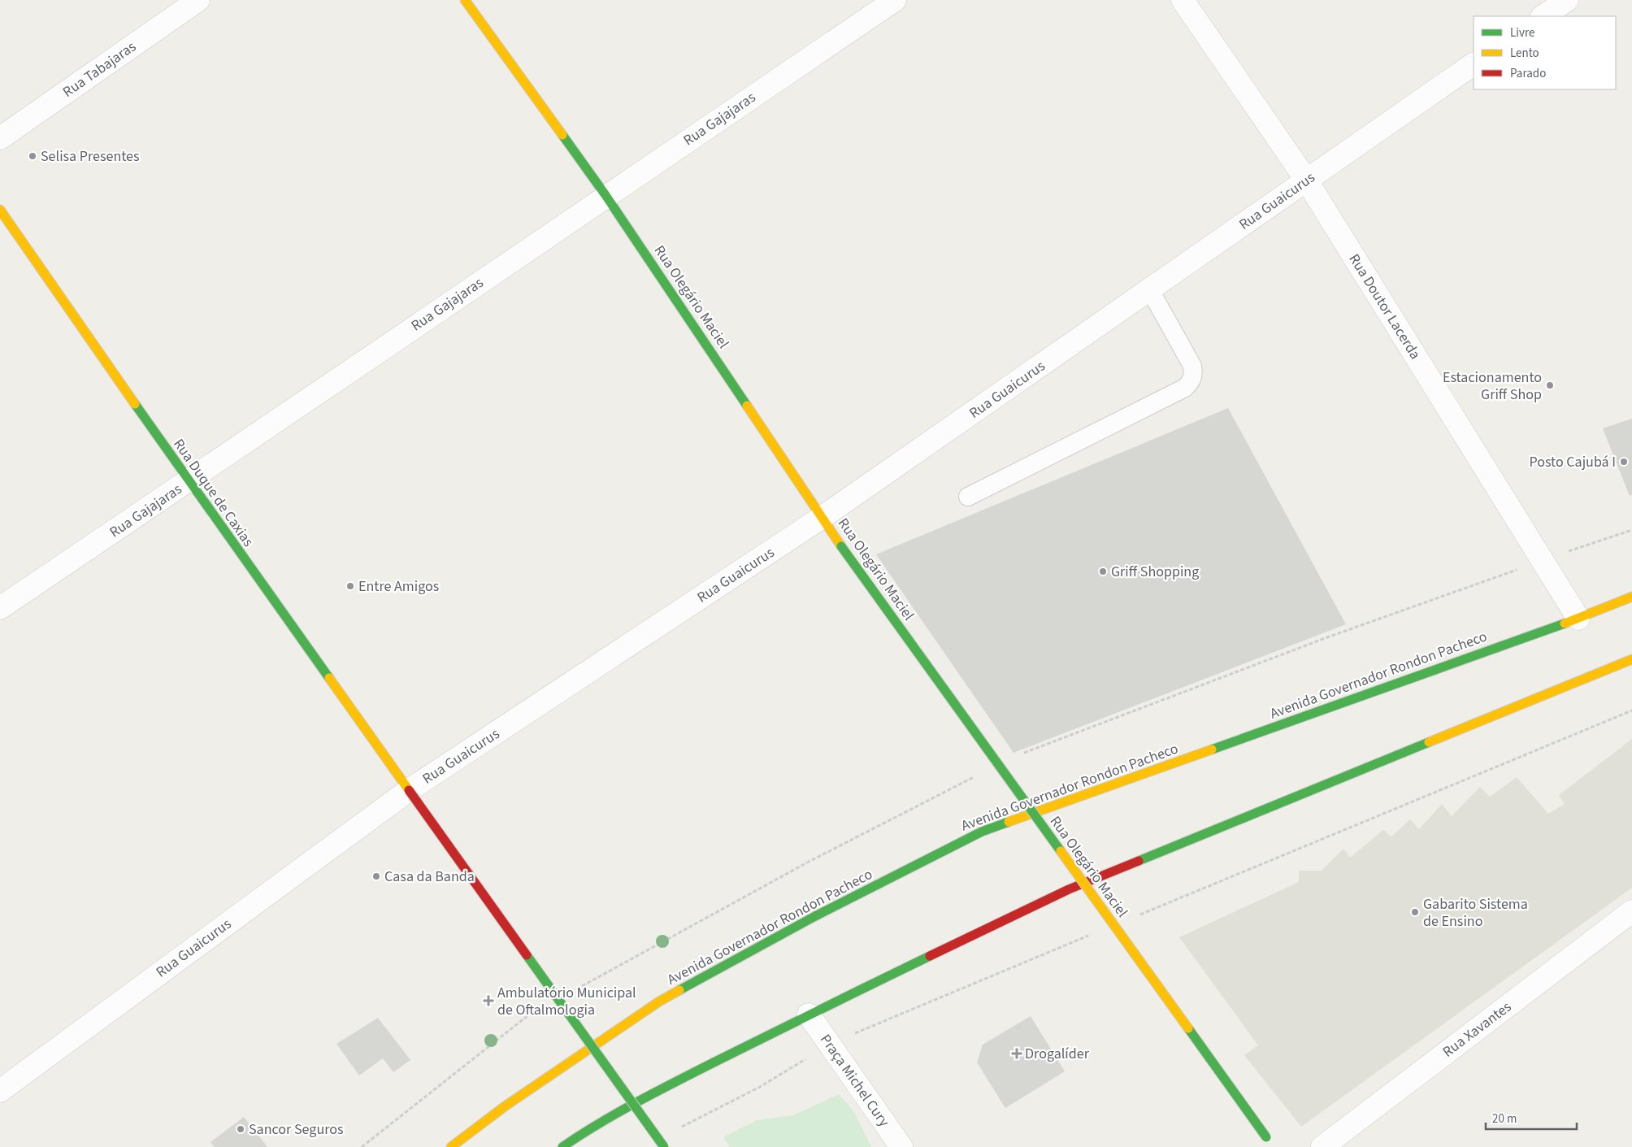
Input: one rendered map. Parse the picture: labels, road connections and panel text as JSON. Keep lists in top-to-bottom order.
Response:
{
  "streets": {
    "main road": ["Rua Olegário Maciel", "Rua Duque de Caxias", "Avenida Governador Rondon Pacheco"],
    "street": [
      "Rua Tabajaras",
      "Rua Gajajaras",
      "Rua Guaicurus",
      "Rua Doutor Lacerda",
      "Rua Xavantes",
      "Praça Michel Cury"
    ]
  },
  "crossings": [
    ["Rua Gajajaras", "Rua Olegário Maciel"],
    ["Rua Gajajaras", "Rua Duque de Caxias"],
    ["Rua Guaicurus", "Rua Olegário Maciel"],
    ["Rua Guaicurus", "Rua Doutor Lacerda"],
    ["Rua Guaicurus", "Rua Duque de Caxias"],
    ["Rua Doutor Lacerda", "Avenida Governador Rondon Pacheco"]
  ],
  "places": {
    "other": [
      "Selisa Presentes",
      "Estacionamento Griff Shop",
      "Posto Cajubá I",
      "Griff Shopping",
      "Entre Amigos",
      "Casa da Banda",
      "Gabarito Sistema de Ensino",
      "Sancor Seguros"
    ],
    "health": ["Ambulatório Municipal de Oftalmologia", "Drogalíder"]
  },
  "legend": ["Livre", "Lento", "Parado"],
  "scale_bar": "20 m"
}
